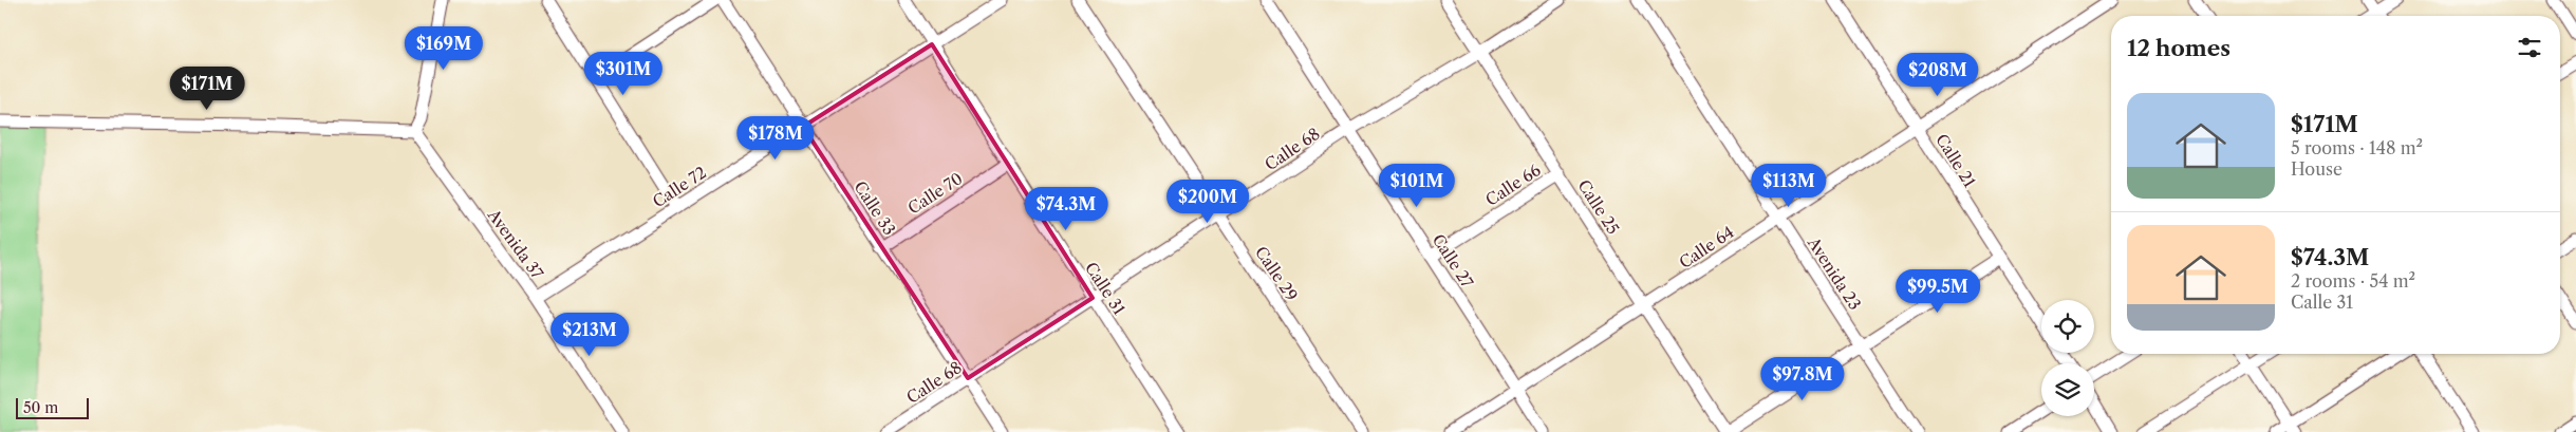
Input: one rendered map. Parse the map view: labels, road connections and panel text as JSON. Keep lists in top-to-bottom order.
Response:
{
  "streets": {
    "street": [
      "Calle 68",
      "Calle 21",
      "Calle 66",
      "Calle 72",
      "Calle 70",
      "Calle 25",
      "Calle 33",
      "Avenida 37",
      "Calle 64",
      "Calle 27",
      "Calle 29",
      "Avenida 23",
      "Calle 31"
    ]
  },
  "crossings": [
    ["Calle 68", "Calle 25"],
    ["Calle 68", "Calle 33"],
    ["Calle 68", "Calle 27"],
    ["Calle 68", "Calle 29"],
    ["Calle 68", "Calle 31"],
    ["Calle 21", "Calle 64"],
    ["Calle 66", "Calle 25"],
    ["Calle 66", "Calle 27"],
    ["Calle 72", "Calle 33"],
    ["Calle 72", "Avenida 37"],
    ["Calle 72", "Calle 31"],
    ["Calle 70", "Calle 33"],
    ["Calle 70", "Calle 31"],
    ["Calle 25", "Calle 64"],
    ["Calle 64", "Calle 27"],
    ["Calle 64", "Avenida 23"]
  ],
  "scale_bar": "50 m",
  "page": {
    "heading": "12 homes",
    "price": [
      "$169M",
      "$301M",
      "$208M",
      "$171M",
      "$178M",
      "$101M",
      "$113M",
      "$200M",
      "$74.3M",
      "$99.5M",
      "$213M",
      "$97.8M"
    ],
    "list": [
      {
        "name": "$171M",
        "note": "5 rooms · 148 m² · House"
      },
      {
        "name": "$74.3M",
        "note": "2 rooms · 54 m² · Calle 31"
      }
    ],
    "scale": "50 m"
  }
}
